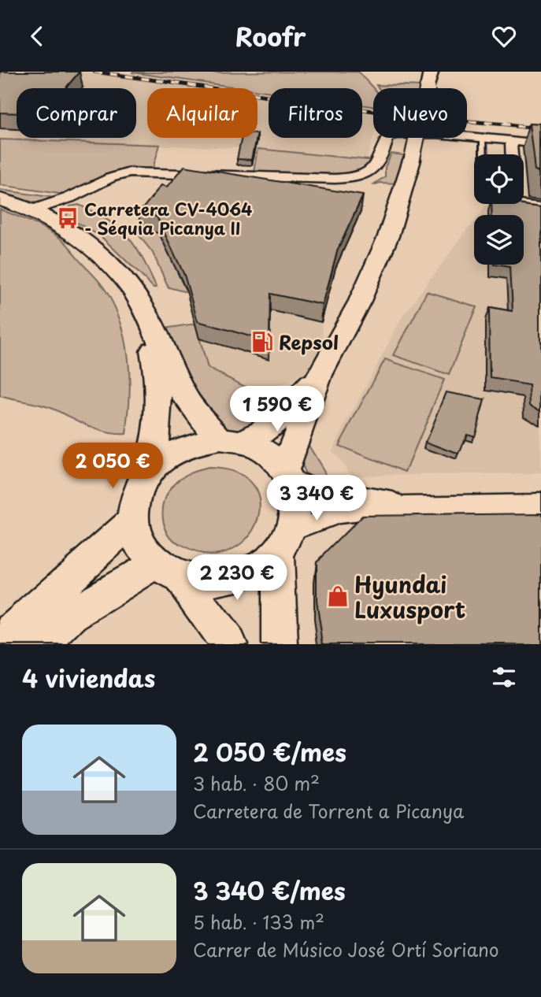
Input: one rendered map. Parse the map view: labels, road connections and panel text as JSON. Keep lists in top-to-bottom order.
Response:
{
  "places": {
    "bus stop": ["Carretera CV-4064 - Séquia Picanya II"],
    "fuel station": ["Repsol"],
    "shop": ["Hyundai Luxusport"]
  },
  "page": {
    "header": "Roofr",
    "chip": [
      "Comprar",
      "Alquilar",
      "Filtros",
      "Nuevo"
    ],
    "price": [
      "1 590 €",
      "2 050 €",
      "3 340 €",
      "2 230 €"
    ],
    "heading": "4 viviendas",
    "list": [
      {
        "name": "2 050 €/mes",
        "note": "3 hab. · 80 m² · Carretera de Torrent a Picanya"
      },
      {
        "name": "3 340 €/mes",
        "note": "5 hab. · 133 m² · Carrer de Músico José Ortí Soriano"
      }
    ]
  }
}
